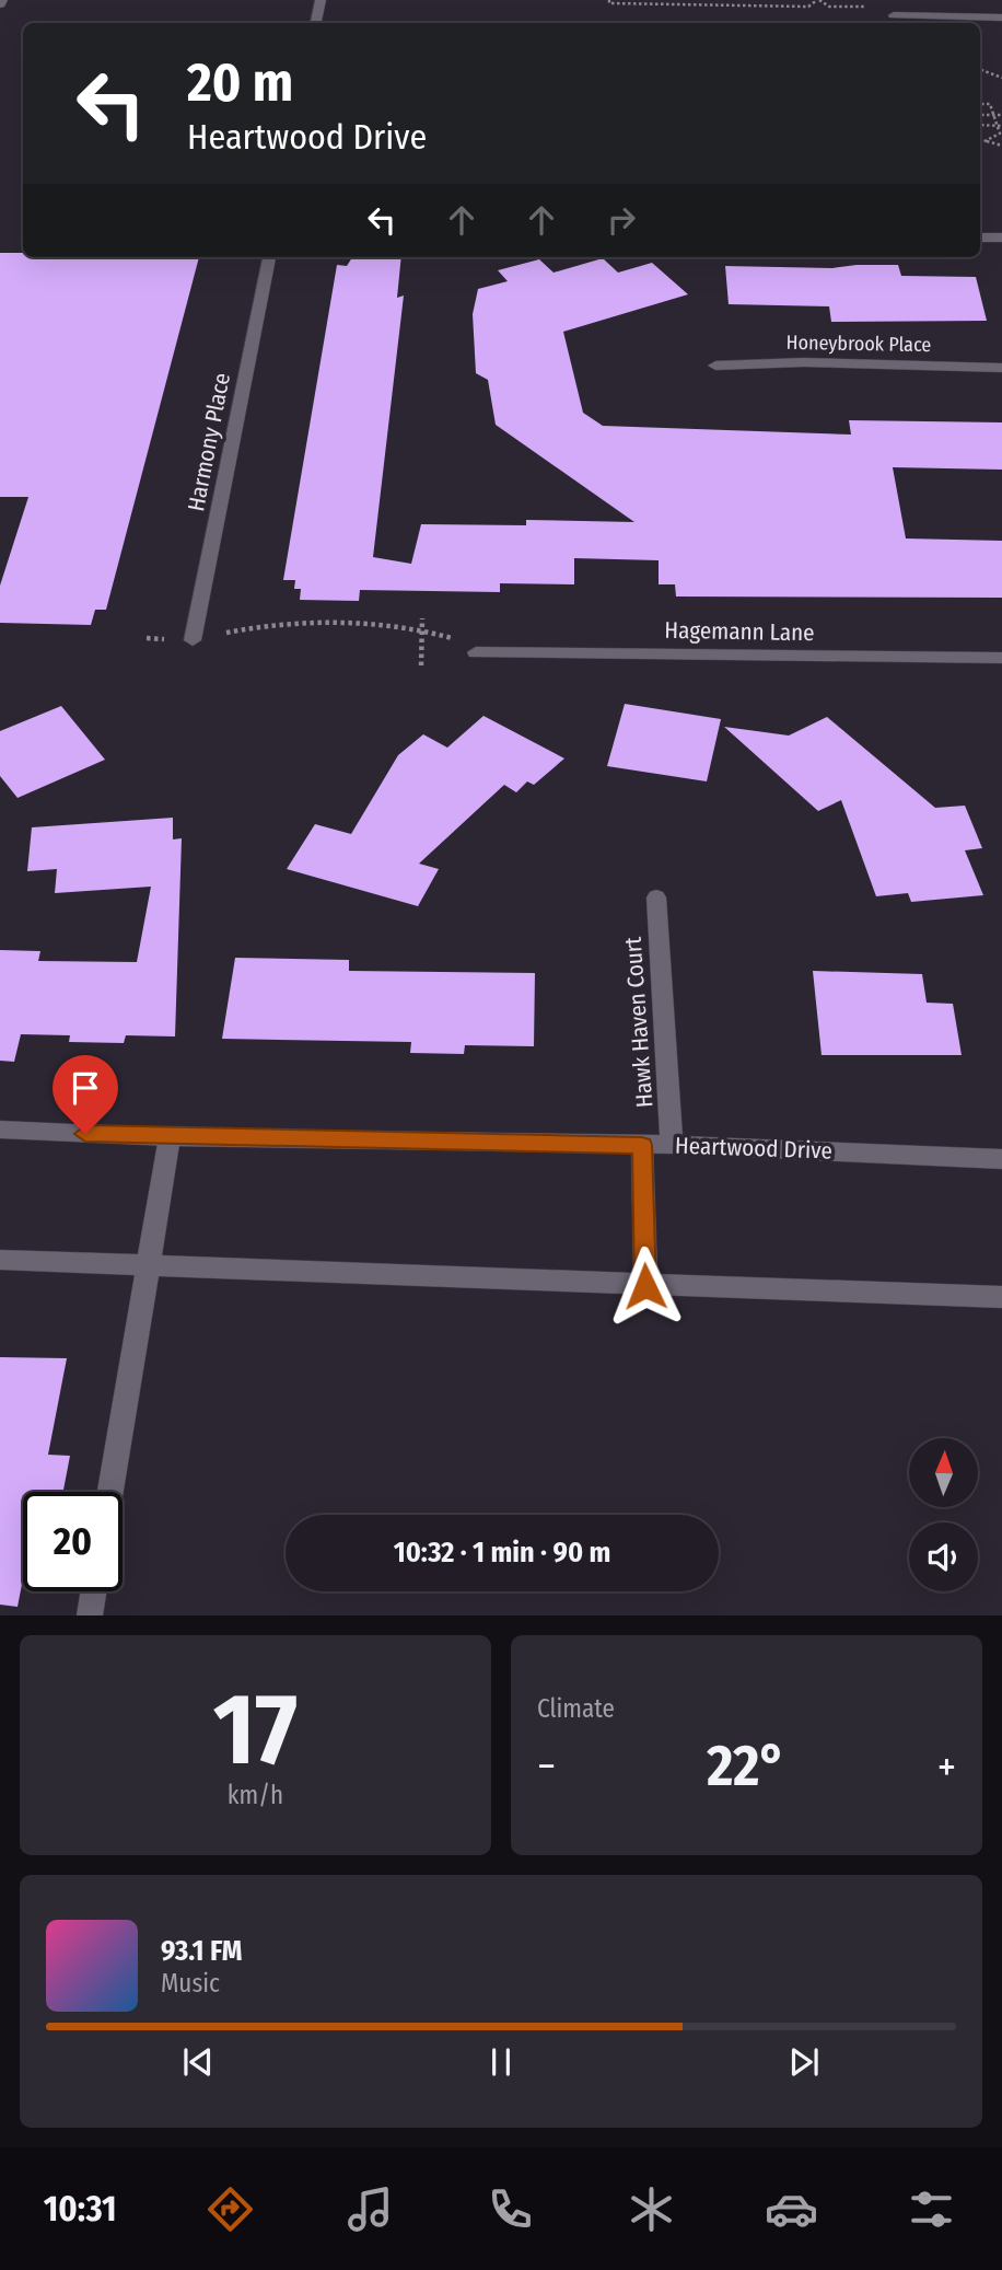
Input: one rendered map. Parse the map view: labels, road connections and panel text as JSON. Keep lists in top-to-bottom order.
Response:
{
  "streets": {
    "street": [
      "Honeybrook Place",
      "Harmony Place",
      "Hagemann Lane",
      "Hawk Haven Court",
      "Heartwood Drive"
    ]
  },
  "crossings": [
    ["Hawk Haven Court", "Heartwood Drive"]
  ],
  "north": "top",
  "page": {
    "turn": ["20 m", "Heartwood Drive"],
    "limit": "20",
    "trip": "10:32 · 1 min · 90 m",
    "tile": [
      ["17", "km/h"],
      "Climate"
    ],
    "heat": ["−", "22°", "+"],
    "song": ["93.1 FM", "Music"],
    "tabs": "10:31"
  }
}
